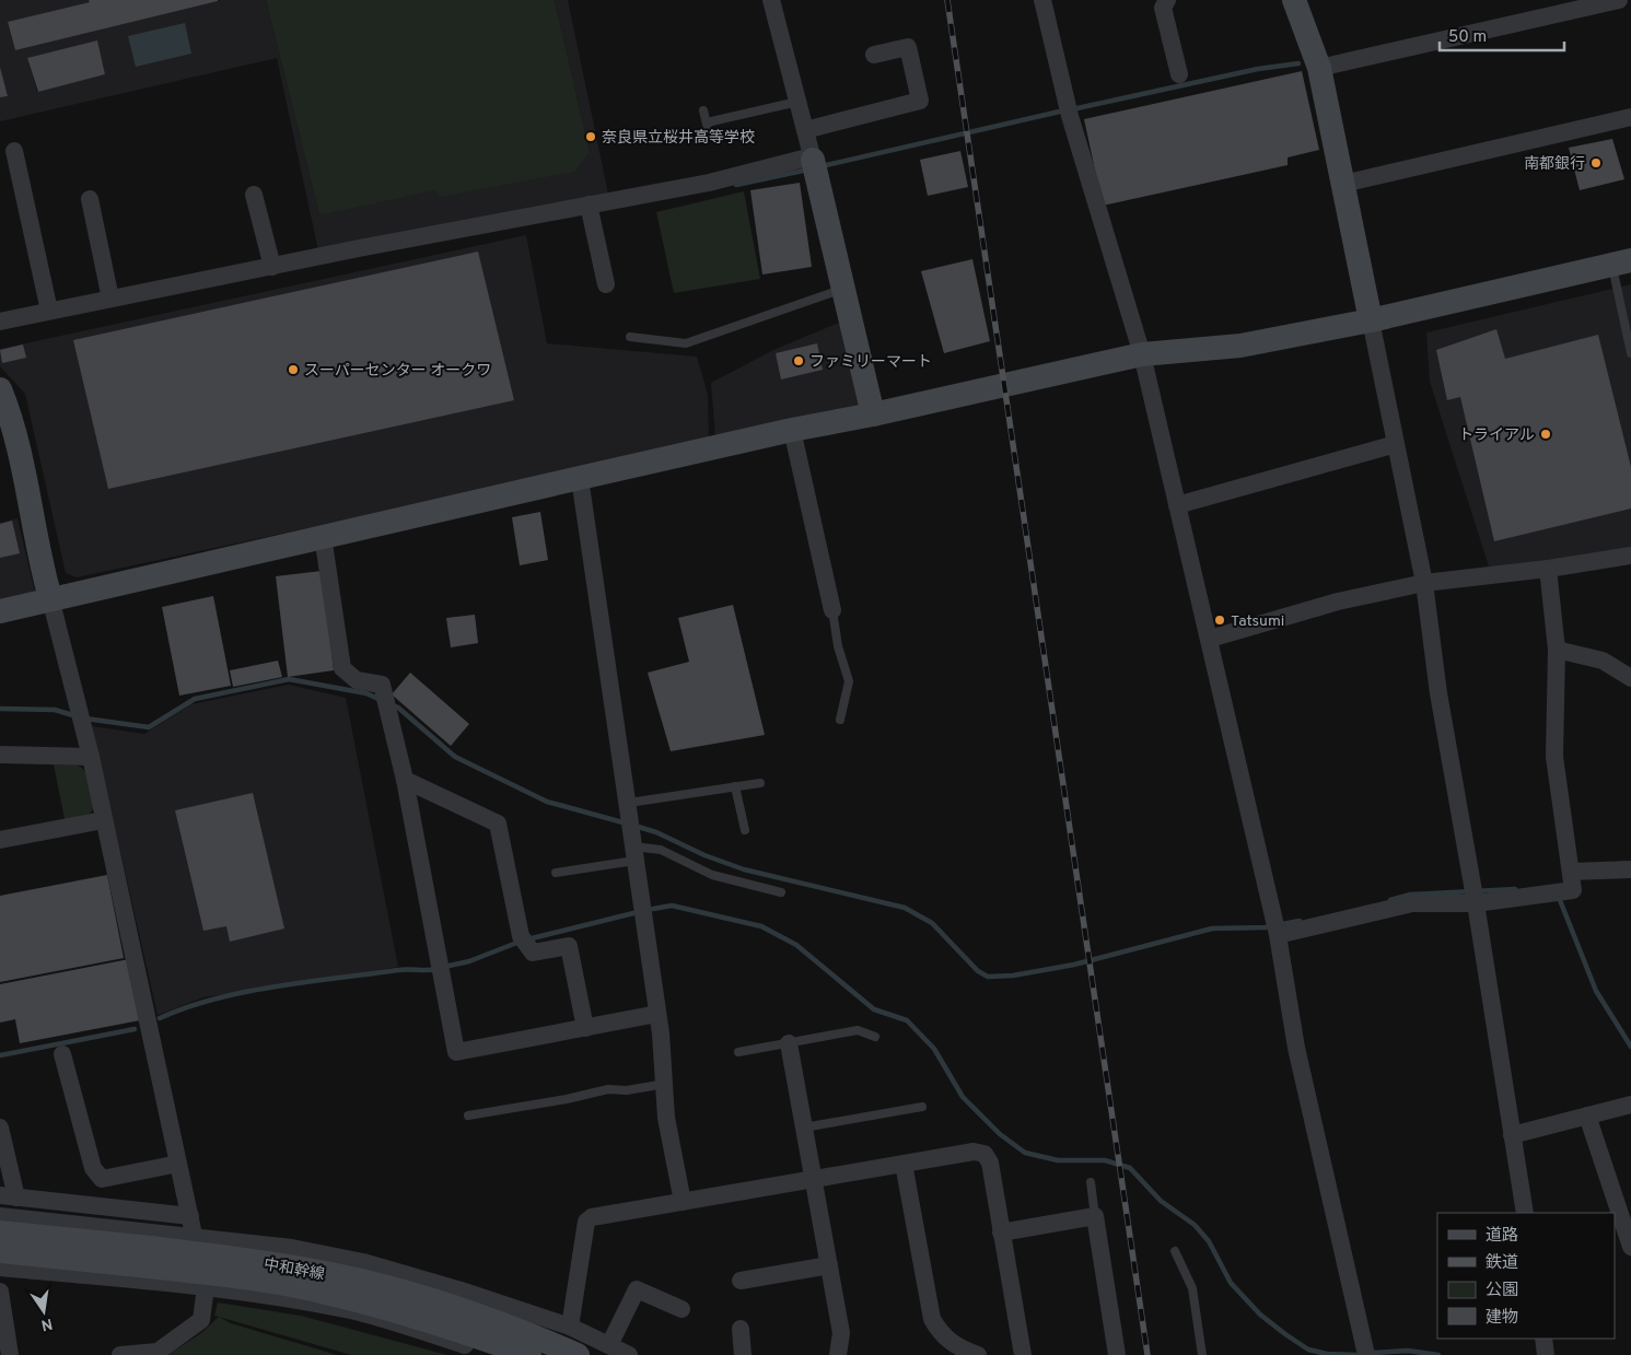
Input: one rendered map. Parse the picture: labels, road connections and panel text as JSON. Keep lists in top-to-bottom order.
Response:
{
  "streets": {
    "street": ["中和幹線"]
  },
  "places": [
    "奈良県立桜井高等学校",
    "南都銀行",
    "ファミリーマート",
    "スーパーセンター オークワ",
    "トライアル",
    "Tatsumi"
  ],
  "legend": [
    "道路",
    "鉄道",
    "公園",
    "建物"
  ],
  "scale_bar": "50 m",
  "north": "bottom"
}
